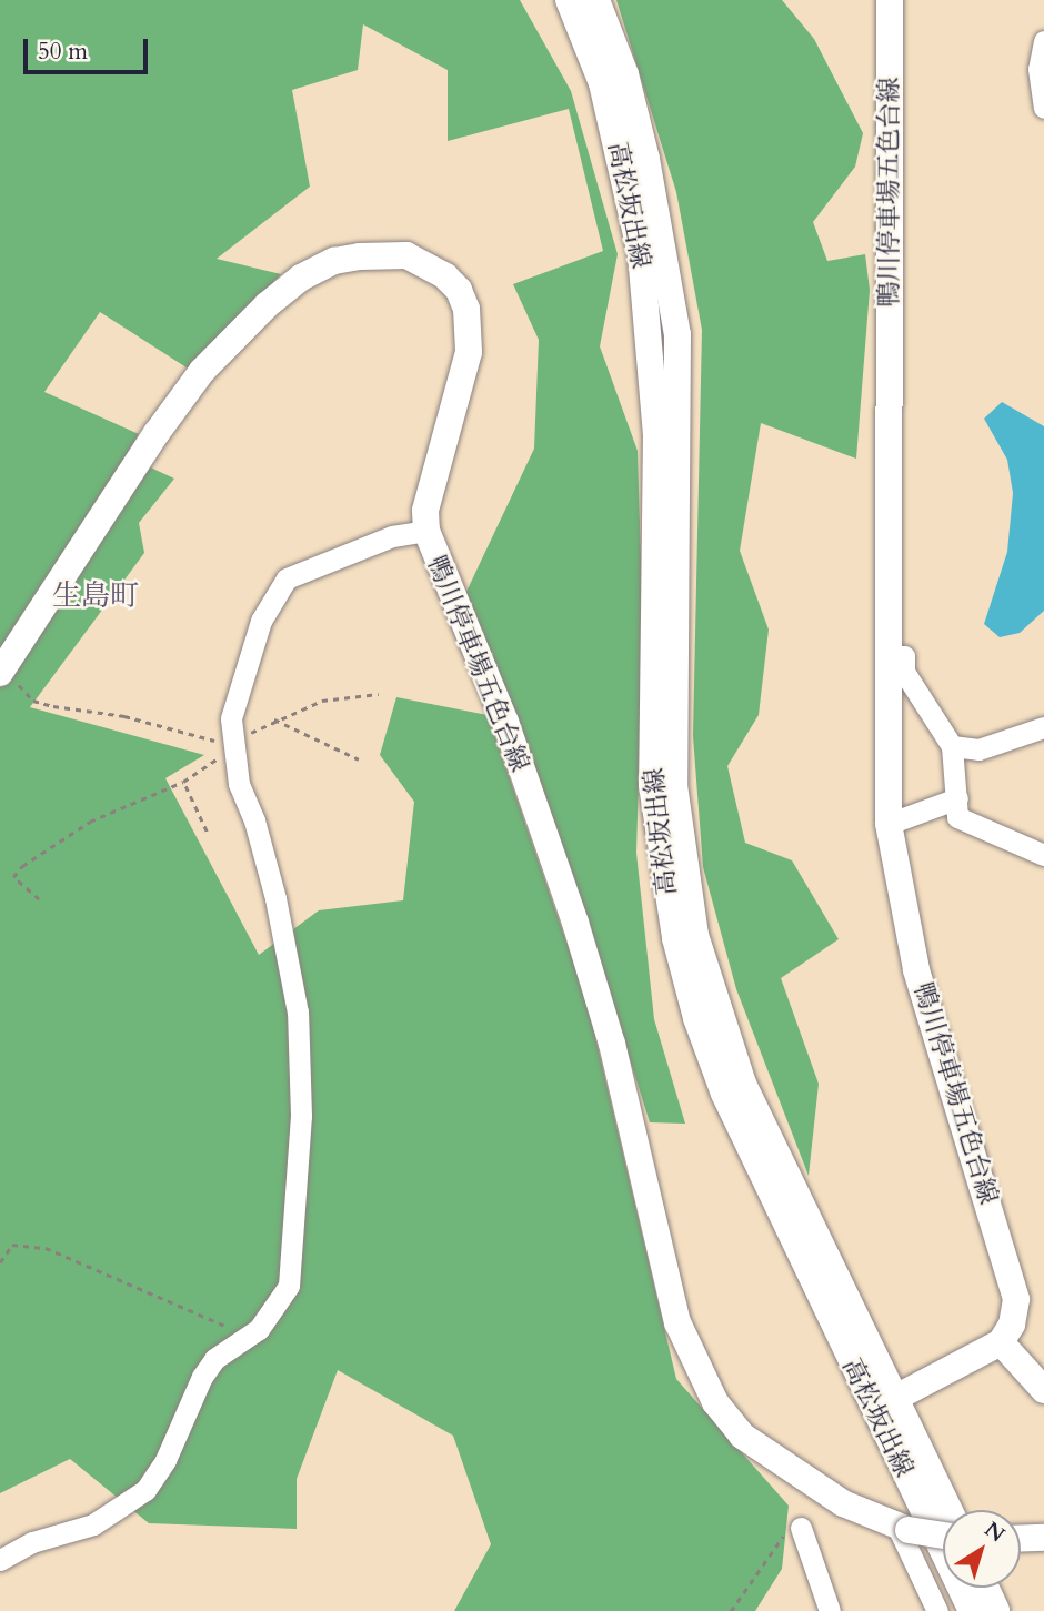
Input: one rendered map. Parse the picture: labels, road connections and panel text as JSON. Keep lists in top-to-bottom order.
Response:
{
  "streets": {
    "main road": ["鴨川停車場五色台線", "高松坂出線"]
  },
  "districts": ["生島町"],
  "scale_bar": "50 m",
  "north": "top right"
}
